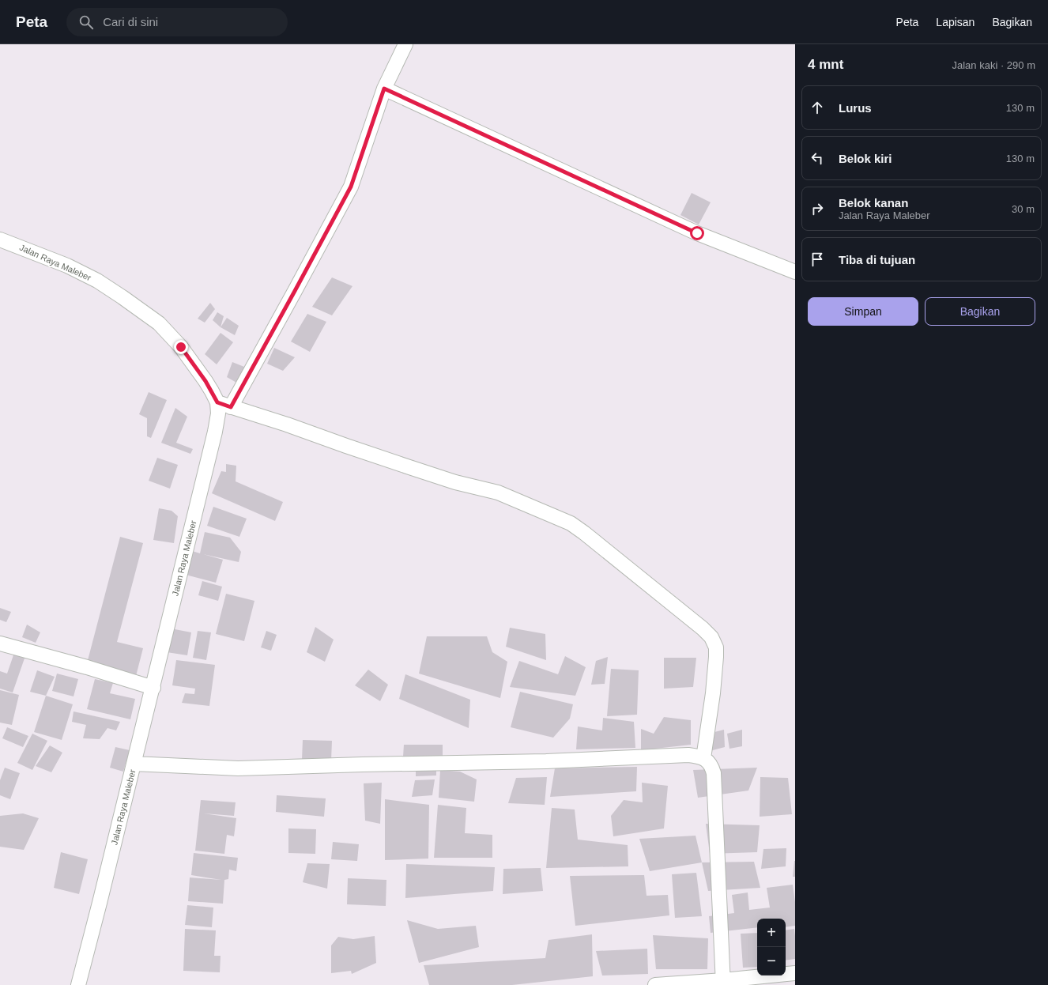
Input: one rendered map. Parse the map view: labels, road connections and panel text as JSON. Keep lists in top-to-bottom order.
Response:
{
  "streets": {
    "street": ["Jalan Raya Maleber"]
  },
  "page": {
    "header": "Peta",
    "search": "Cari di sini",
    "nav": ["Peta", "Lapisan", "Bagikan"],
    "heading": ["4 mnt", "Jalan kaki · 290 m"],
    "list": [
      ["Lurus", "130 m"],
      ["Belok kiri", "130 m"],
      ["Belok kanan", "Jalan Raya Maleber", "30 m"],
      "Tiba di tujuan"
    ],
    "buttons": ["Simpan", "Bagikan"],
    "map_buttons": ["+", "−"]
  }
}
